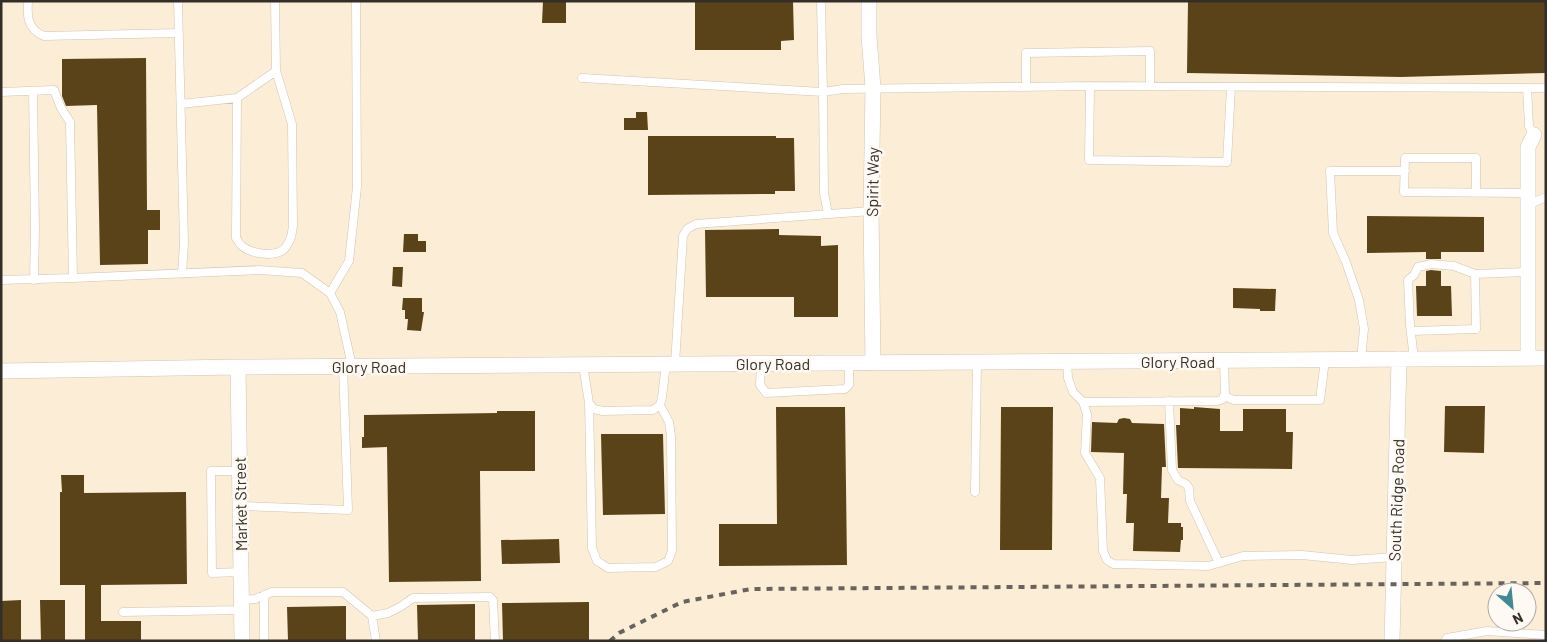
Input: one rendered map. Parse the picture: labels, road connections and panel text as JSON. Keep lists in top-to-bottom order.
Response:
{
  "streets": {
    "street": [
      "Spirit Way",
      "Glory Road",
      "South Ridge Road",
      "Market Street"
    ]
  },
  "crossings": [
    ["Spirit Way", "Glory Road"],
    ["Glory Road", "South Ridge Road"],
    ["Glory Road", "Market Street"]
  ],
  "north": "bottom right"
}
